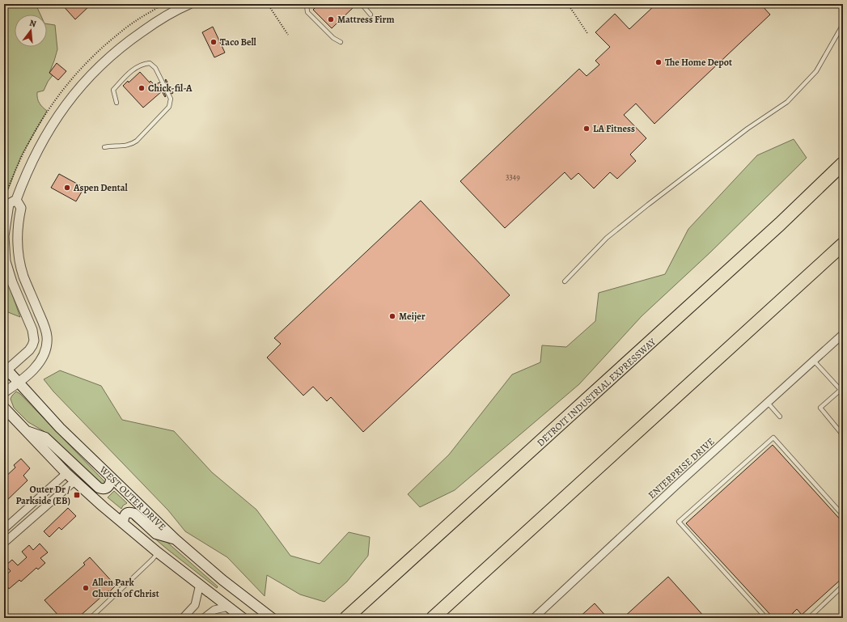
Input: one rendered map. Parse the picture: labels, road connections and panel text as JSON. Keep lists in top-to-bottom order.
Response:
{
  "streets": {
    "highway": ["DETROIT INDUSTRIAL EXPRESSWAY"],
    "main road": ["WEST OUTER DRIVE"],
    "street": ["ENTERPRISE DRIVE"]
  },
  "places": {
    "other": [
      "Mattress Firm",
      "Taco Bell",
      "The Home Depot",
      "Chick-fil-A",
      "LA Fitness",
      "Aspen Dental",
      "Meijer",
      "Allen Park Church of Christ"
    ],
    "transit": ["Outer Dr / Parkside (EB)"]
  },
  "house_numbers": ["3349"],
  "north": "top"
}
